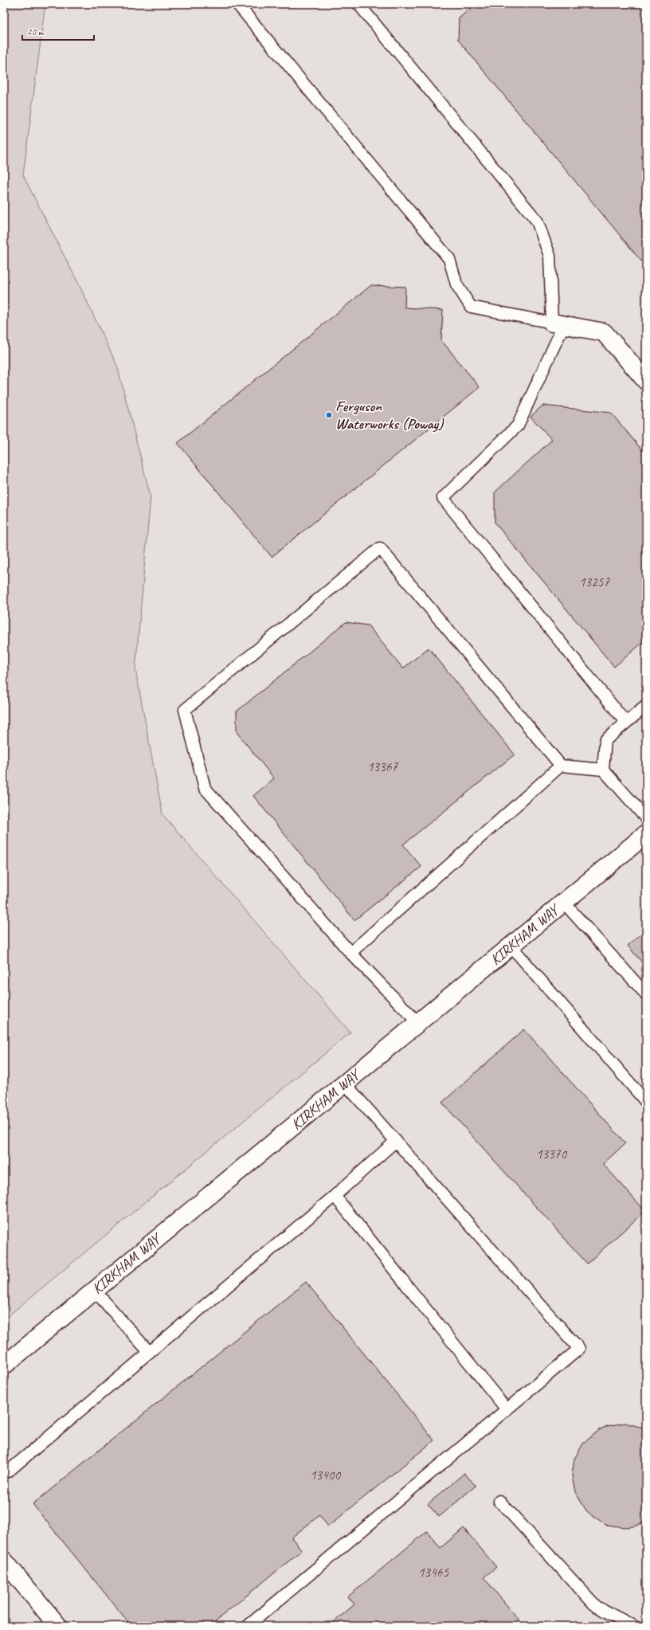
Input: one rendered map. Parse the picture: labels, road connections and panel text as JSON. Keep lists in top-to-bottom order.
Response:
{
  "streets": {
    "main road": ["KIRKHAM WAY"]
  },
  "places": ["Ferguson Waterworks (Poway)"],
  "house_numbers": [
    "13257",
    "13367",
    "13370",
    "13400",
    "13465"
  ],
  "scale_bar": "20 m"
}
